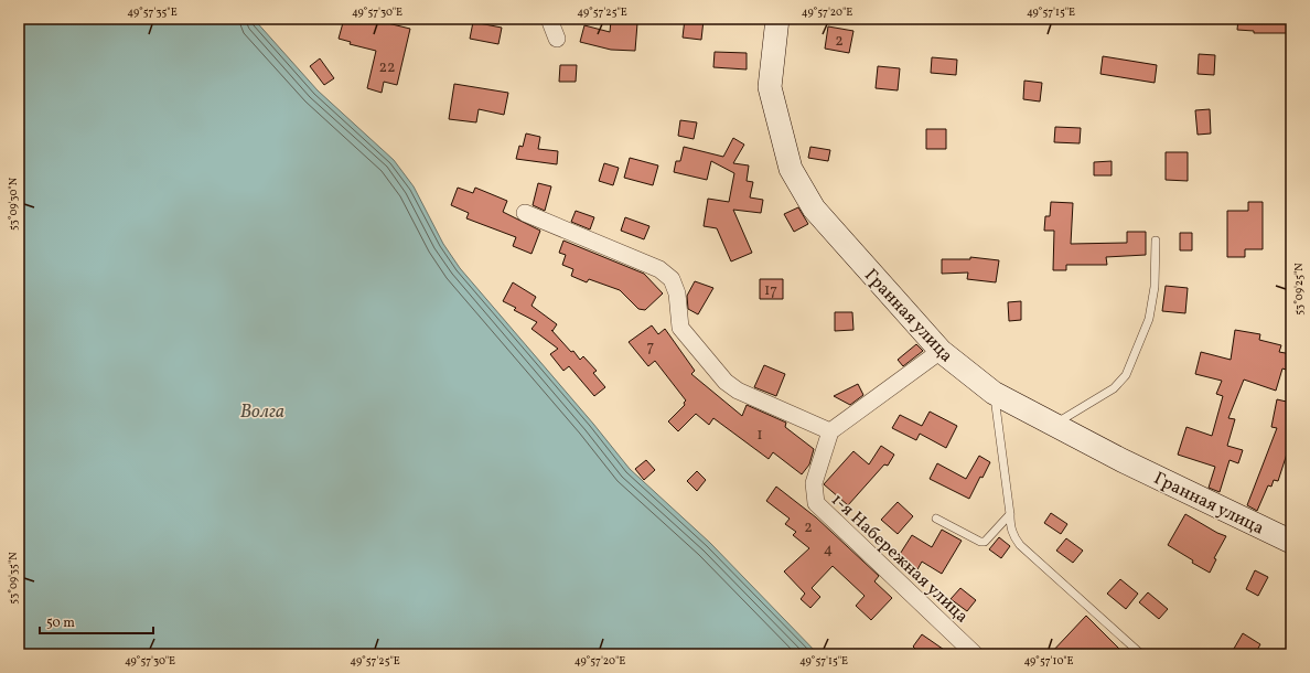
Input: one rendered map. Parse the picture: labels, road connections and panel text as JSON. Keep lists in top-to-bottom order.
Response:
{
  "streets": {
    "street": ["Гранная улица", "1-я Набережная улица"]
  },
  "water": ["Волга"],
  "house_numbers": [
    "2",
    "22",
    "17",
    "7",
    "1",
    "2",
    "4"
  ],
  "scale_bar": "50 m",
  "coordinates": [
    "49°57'35\"E",
    "49°57'30\"E",
    "49°57'25\"E",
    "49°57'20\"E",
    "49°57'15\"E",
    "53°09'30\"N",
    "53°09'25\"N",
    "53°09'35\"N",
    "49°57'10\"E"
  ]
}
